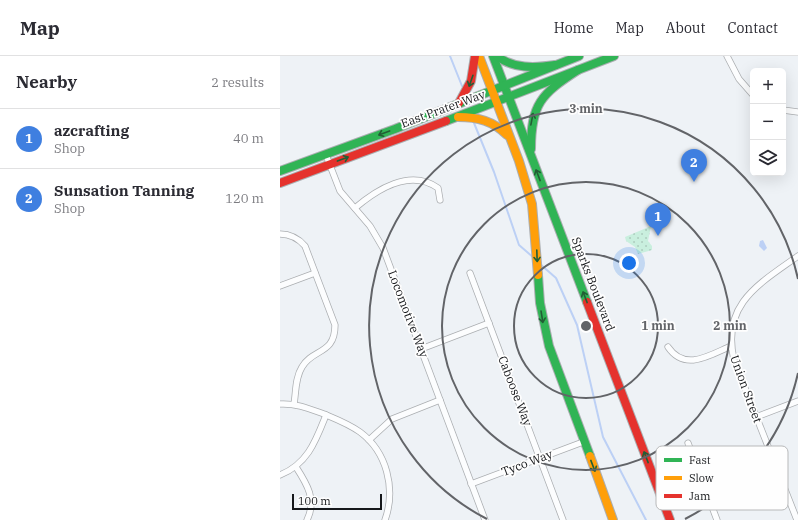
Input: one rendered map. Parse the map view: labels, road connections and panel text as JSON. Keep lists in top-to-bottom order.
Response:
{
  "streets": {
    "main road": ["East Prater Way", "Sparks Boulevard"],
    "street": [
      "Locomotive Way",
      "Union Street",
      "Caboose Way",
      "Tyco Way"
    ]
  },
  "crossings": [
    ["East Prater Way", "Sparks Boulevard"],
    ["East Prater Way", "Locomotive Way"],
    ["Locomotive Way", "Tyco Way"],
    ["Caboose Way", "Tyco Way"]
  ],
  "legend": ["Fast", "Slow", "Jam"],
  "scale_bar": "100 m",
  "page": {
    "header": "Map",
    "nav": [
      "Home",
      "Map",
      "About",
      "Contact"
    ],
    "heading": ["Nearby", "2 results"],
    "map_buttons": ["+", "−"],
    "list": [
      {
        "mark": "1",
        "name": "azcrafting",
        "note": "Shop",
        "value": "40 m"
      },
      {
        "mark": "2",
        "name": "Sunsation Tanning",
        "note": "Shop",
        "value": "120 m"
      }
    ],
    "pins": ["2", "1"],
    "scale": "100 m"
  },
  "rings": ["3 min", "1 min", "2 min"]
}
